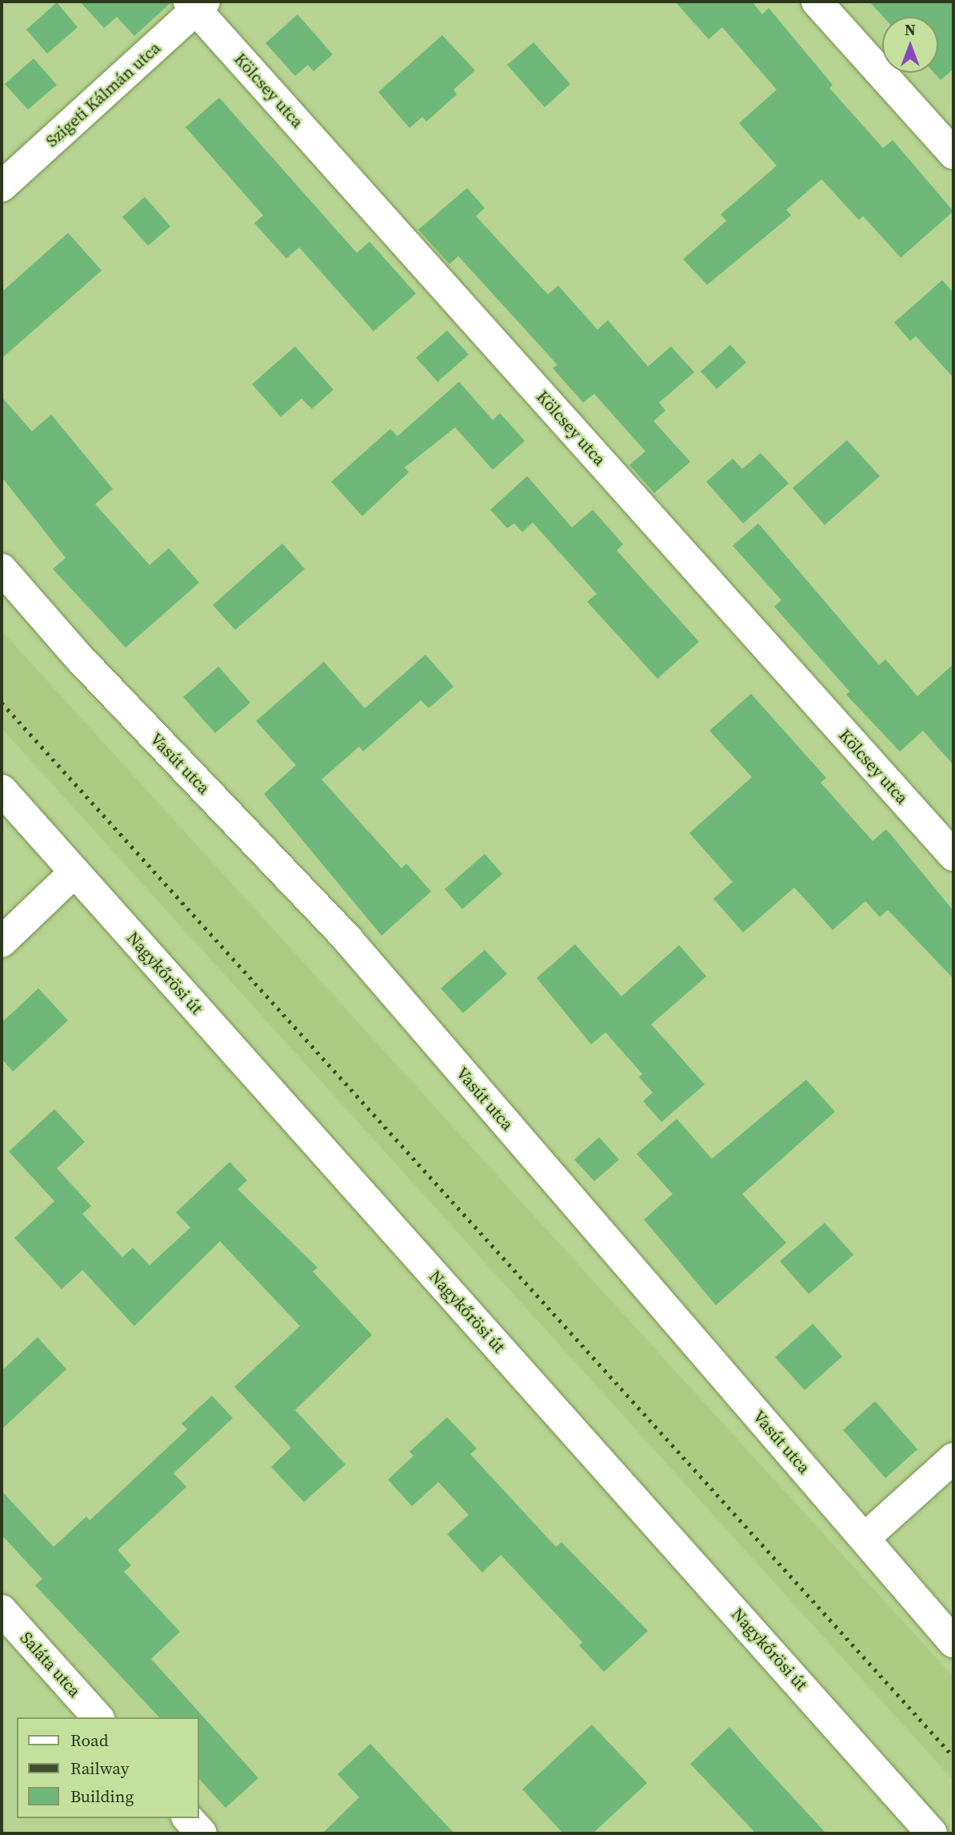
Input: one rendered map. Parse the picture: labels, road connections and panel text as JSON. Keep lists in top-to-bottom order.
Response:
{
  "streets": {
    "street": [
      "Kölcsey utca",
      "Szigeti Kálmán utca",
      "Vasút utca",
      "Nagykőrösi út",
      "Saláta utca"
    ]
  },
  "crossings": [
    ["Kölcsey utca", "Szigeti Kálmán utca"]
  ],
  "legend": ["Road", "Railway", "Building"],
  "north": "top"
}
